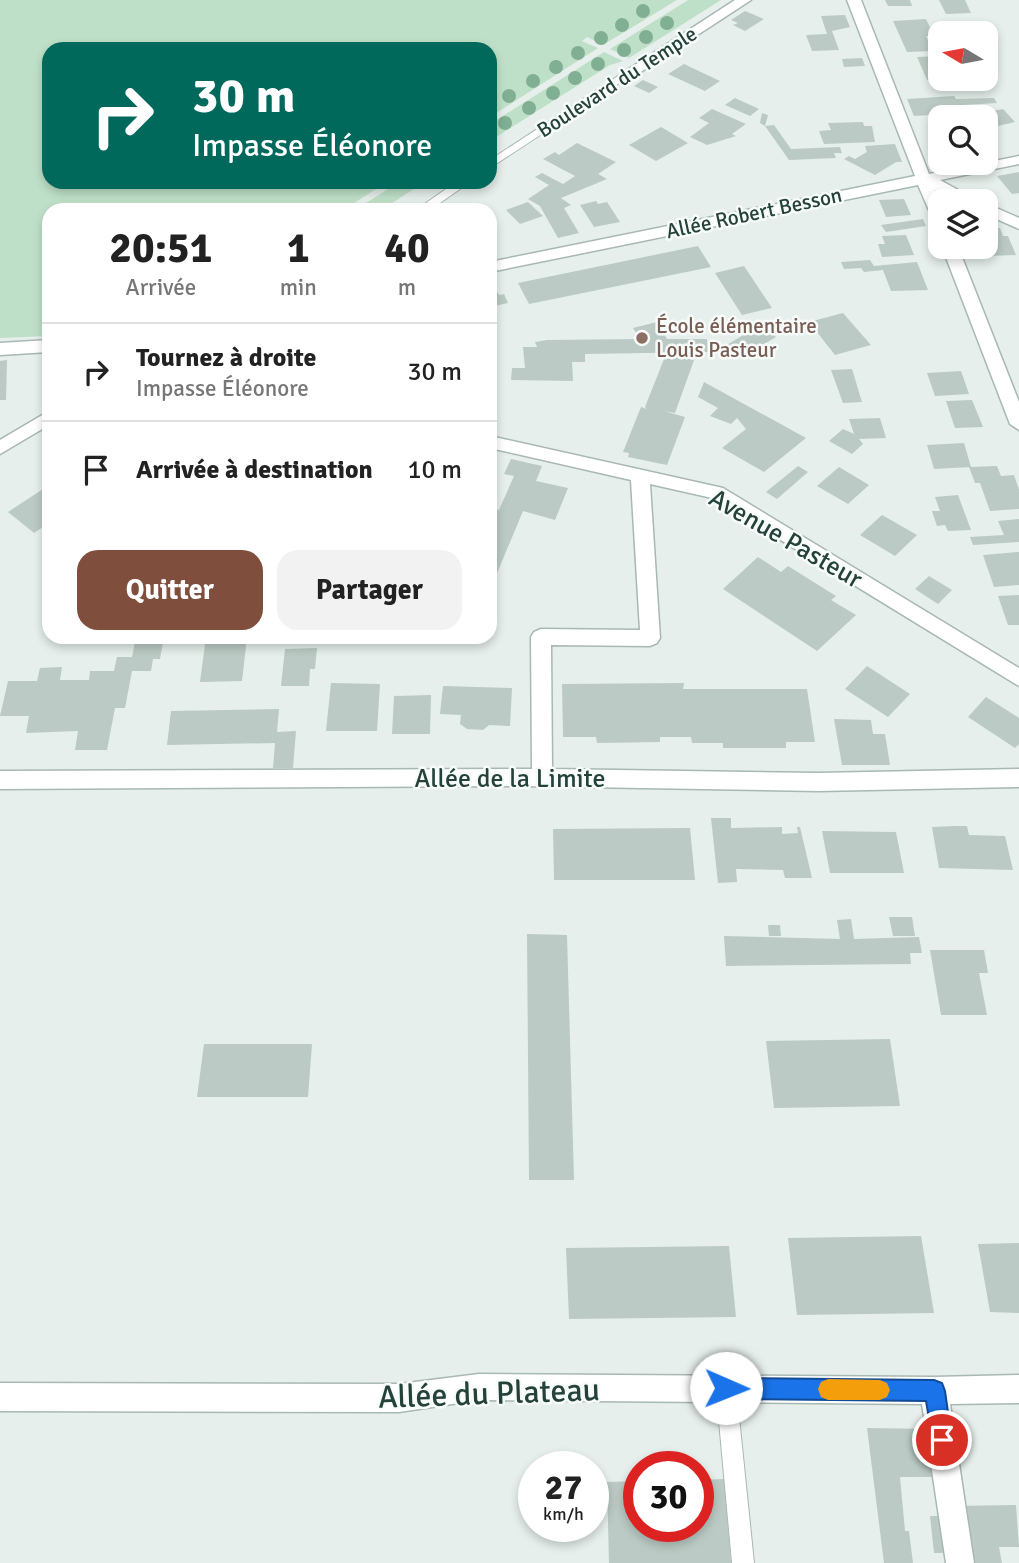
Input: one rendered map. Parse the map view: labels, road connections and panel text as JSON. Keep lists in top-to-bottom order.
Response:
{
  "streets": {
    "street": [
      "Boulevard du Temple",
      "Allée Robert Besson",
      "Avenue Pasteur",
      "Allée de la Limite",
      "Allée du Plateau"
    ]
  },
  "places": ["École élémentaire Louis Pasteur"],
  "north": "left",
  "page": {
    "turn": ["30 m", "Impasse Éléonore"],
    "eta": [
      "20:51",
      "Arrivée",
      "1",
      "min",
      "40",
      "m"
    ],
    "list": [
      {
        "name": "Tournez à droite",
        "note": "Impasse Éléonore",
        "value": "30 m"
      },
      {
        "name": "Arrivée à destination",
        "value": "10 m"
      }
    ],
    "buttons": ["Quitter", "Partager"],
    "speed": "27 km/h",
    "limit": "30"
  }
}
